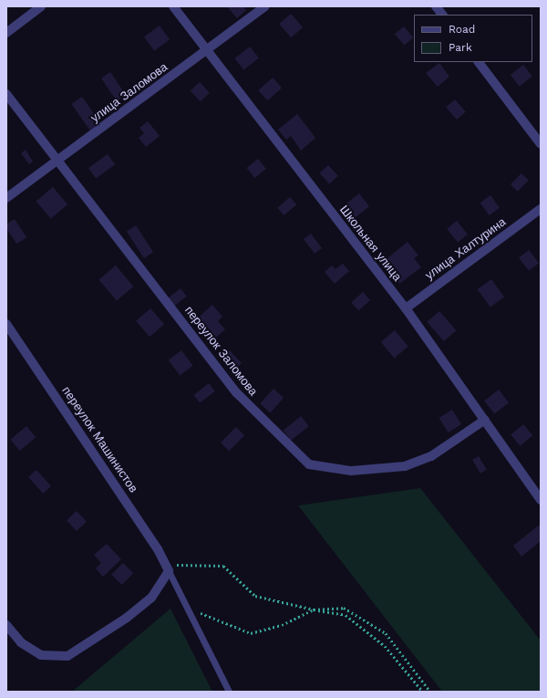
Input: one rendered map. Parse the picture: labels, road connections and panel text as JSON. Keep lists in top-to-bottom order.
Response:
{
  "streets": {
    "street": [
      "улица Заломова",
      "Школьная улица",
      "улица Халтурина",
      "переулок Заломова",
      "переулок Машинистов"
    ]
  },
  "crossings": [
    ["улица Заломова", "Школьная улица"],
    ["улица Заломова", "переулок Заломова"],
    ["Школьная улица", "улица Халтурина"],
    ["Школьная улица", "переулок Заломова"]
  ],
  "legend": ["Road", "Park"]
}
